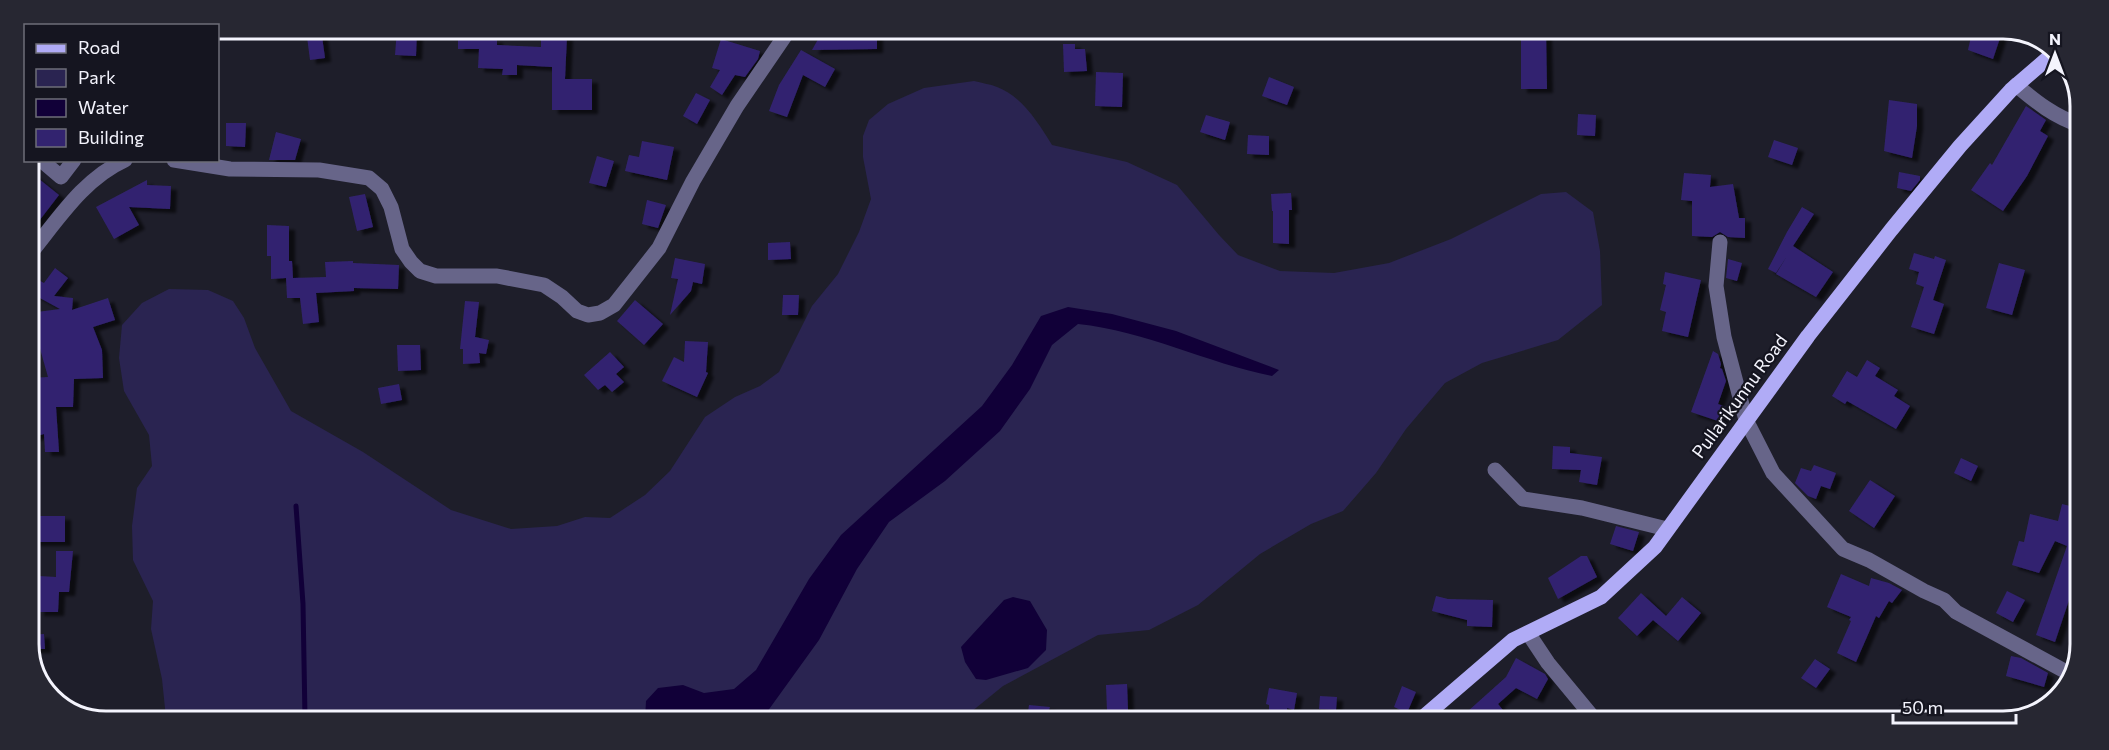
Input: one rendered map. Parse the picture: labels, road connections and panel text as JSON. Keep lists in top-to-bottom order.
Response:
{
  "streets": {
    "main road": ["Pullarikunnu Road"]
  },
  "legend": [
    "Road",
    "Park",
    "Water",
    "Building"
  ],
  "scale_bar": "50 m",
  "north": "top"
}
